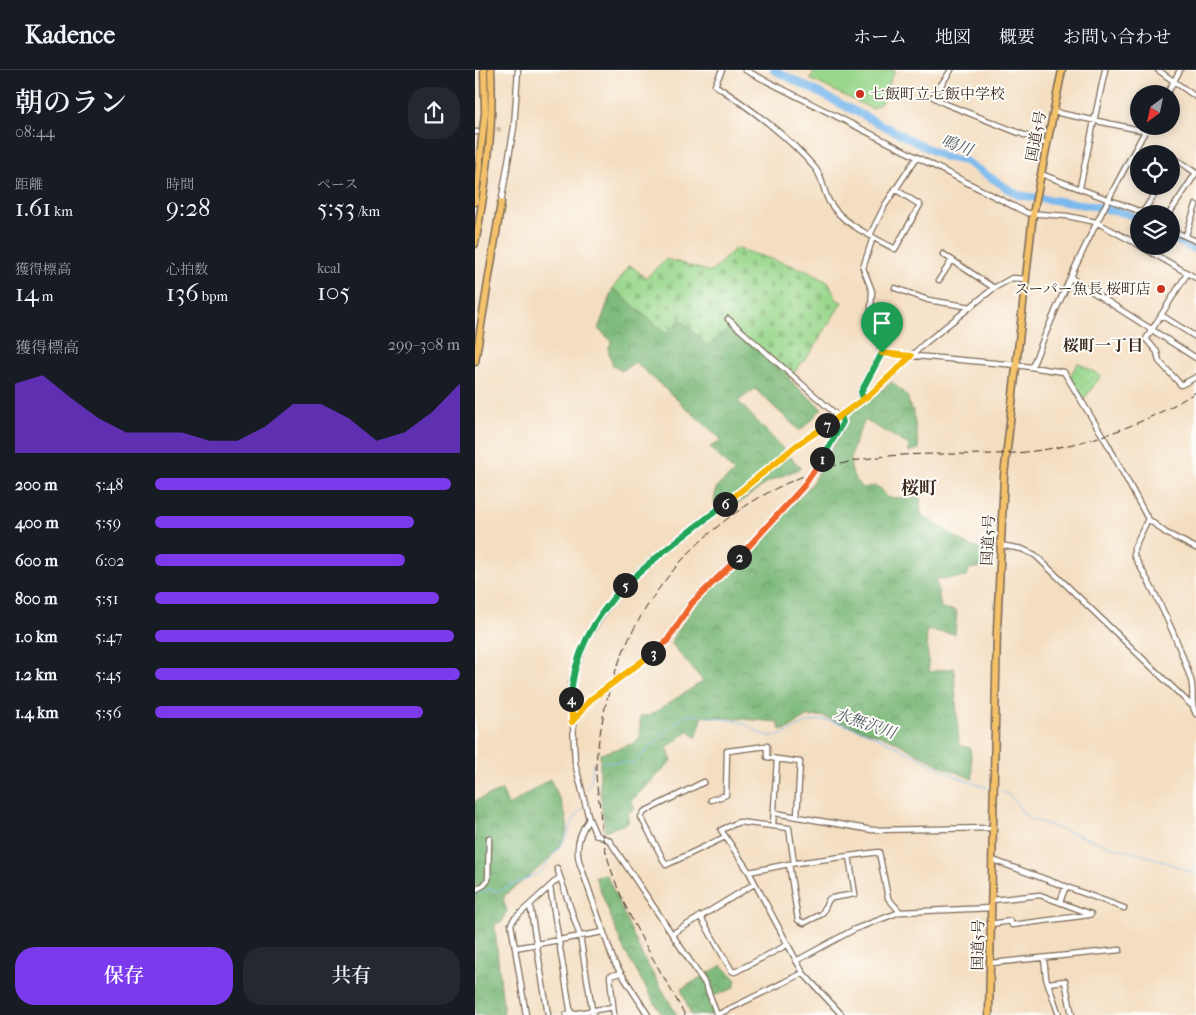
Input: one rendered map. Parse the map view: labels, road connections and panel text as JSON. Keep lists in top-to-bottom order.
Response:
{
  "streets": {
    "highway": ["国道5号"]
  },
  "districts": ["桜町一丁目", "桜町"],
  "water": ["鳴川", "水無沢川"],
  "places": ["七飯町立七飯中学校", "スーパー魚長 桜町店"],
  "north": "bottom left",
  "page": {
    "header": "Kadence",
    "nav": [
      "ホーム",
      "地図",
      "概要",
      "お問い合わせ"
    ],
    "heading": ["朝のラン", "08:44"],
    "stats": [
      ["距離", "1.61 km"],
      ["時間", "9:28"],
      ["ペース", "5:53 /km"],
      ["獲得標高", "14 m"],
      ["心拍数", "136 bpm"],
      ["kcal", "105"]
    ],
    "chart": ["獲得標高", "299–308 m"],
    "pins": [
      "7",
      "1",
      "6",
      "2",
      "5",
      "3",
      "4"
    ],
    "list": [
      {
        "name": "200 m",
        "note": "5:48"
      },
      {
        "name": "400 m",
        "note": "5:59"
      },
      {
        "name": "600 m",
        "note": "6:02"
      },
      {
        "name": "800 m",
        "note": "5:51"
      },
      {
        "name": "1.0 km",
        "note": "5:47"
      },
      {
        "name": "1.2 km",
        "note": "5:45"
      },
      {
        "name": "1.4 km",
        "note": "5:56"
      }
    ],
    "buttons": ["保存", "共有"]
  }
}
